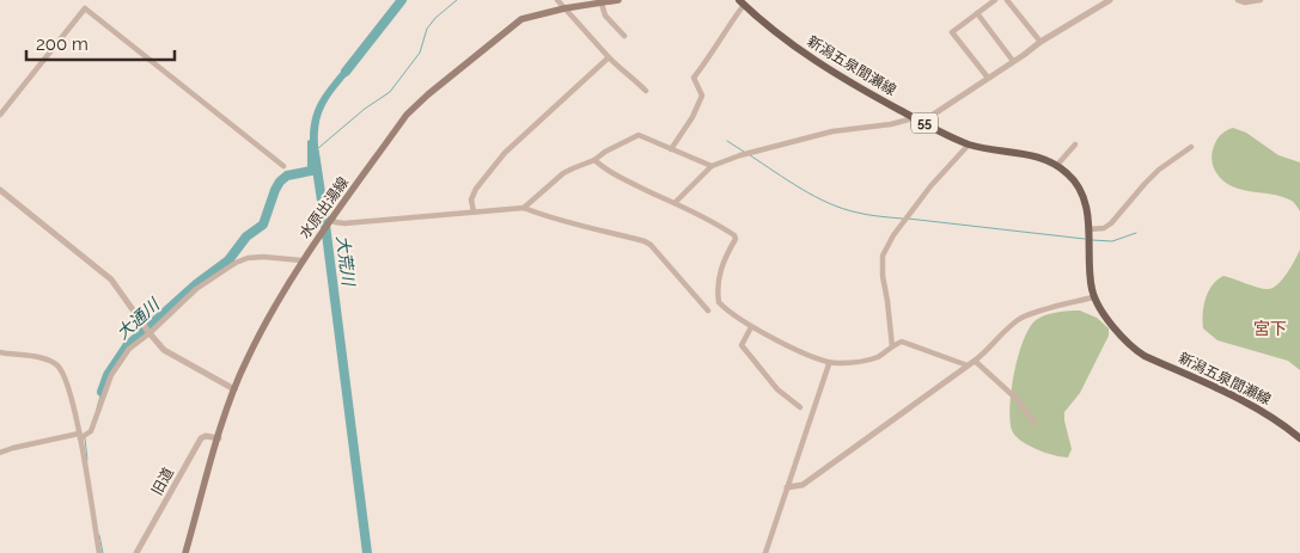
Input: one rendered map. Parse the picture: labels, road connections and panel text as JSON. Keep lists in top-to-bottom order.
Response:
{
  "streets": {
    "main road": ["新潟五泉間瀬線", "55", "水原出湯線"],
    "street": ["旧道"]
  },
  "crossings": [
    ["水原出湯線", "旧道"]
  ],
  "districts": ["宮下"],
  "water": ["大荒川", "大通川"],
  "scale_bar": "200 m"
}
